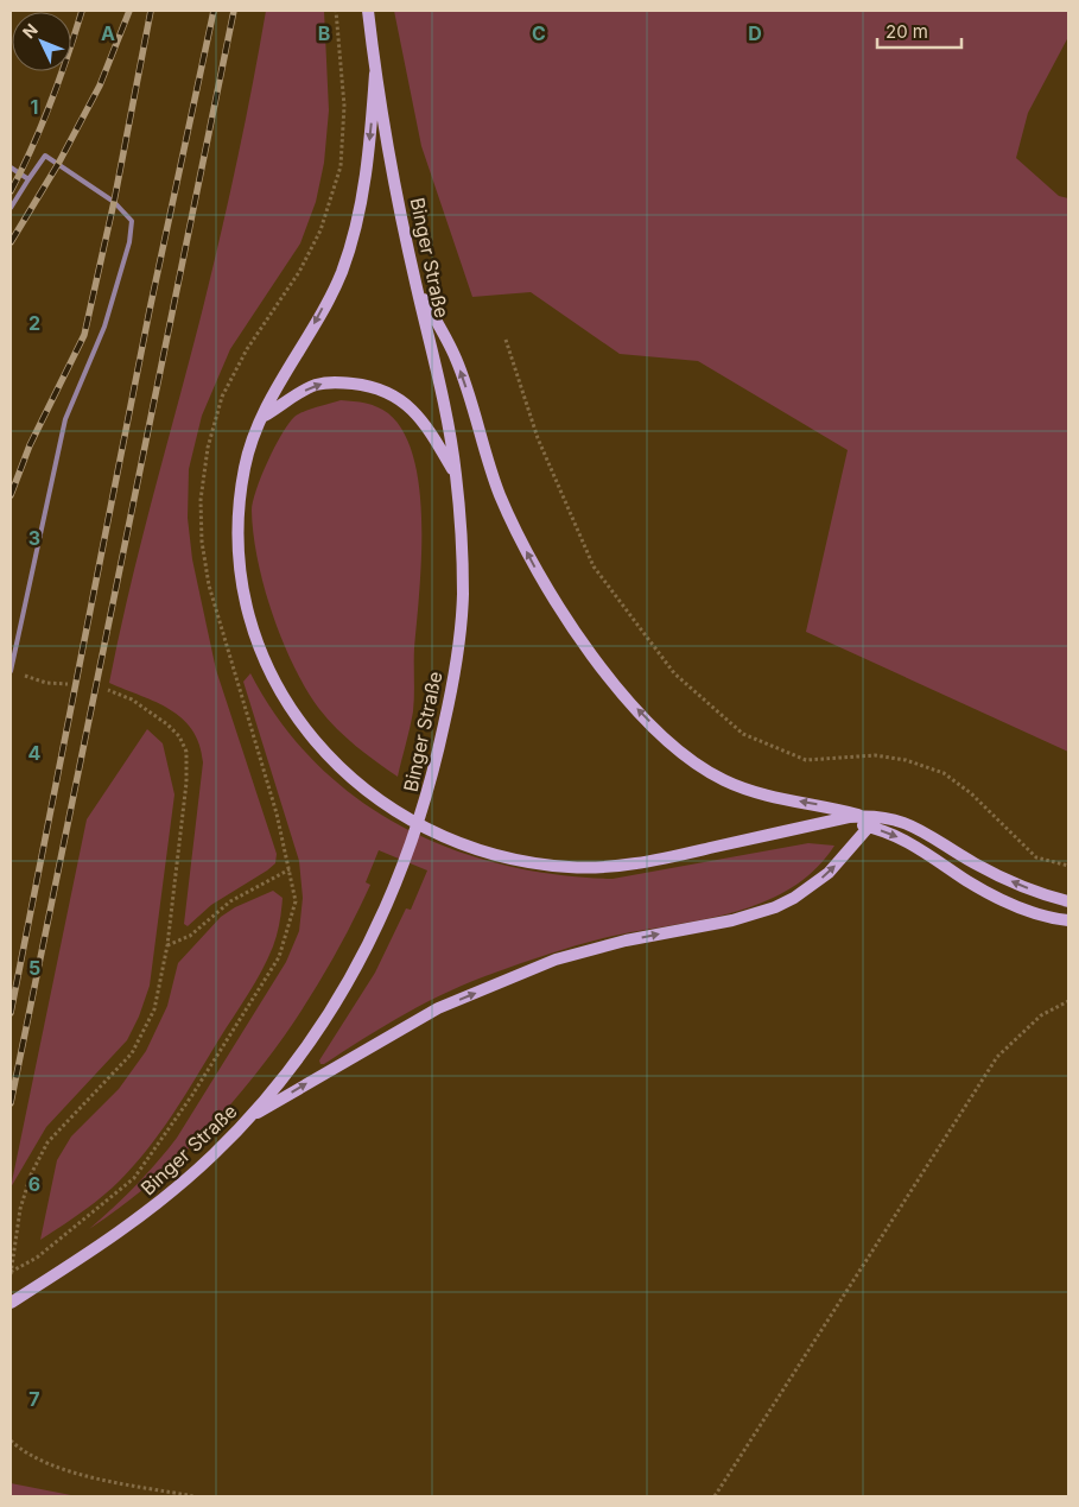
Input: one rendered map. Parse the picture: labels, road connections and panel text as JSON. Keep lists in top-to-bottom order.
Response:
{
  "streets": {
    "main road": ["Binger Straße"]
  },
  "scale_bar": "20 m",
  "north": "top left",
  "grid": {
    "columns": [
      "A",
      "B",
      "C",
      "D"
    ],
    "rows": [
      "1",
      "2",
      "3",
      "4",
      "5",
      "6",
      "7"
    ]
  }
}
